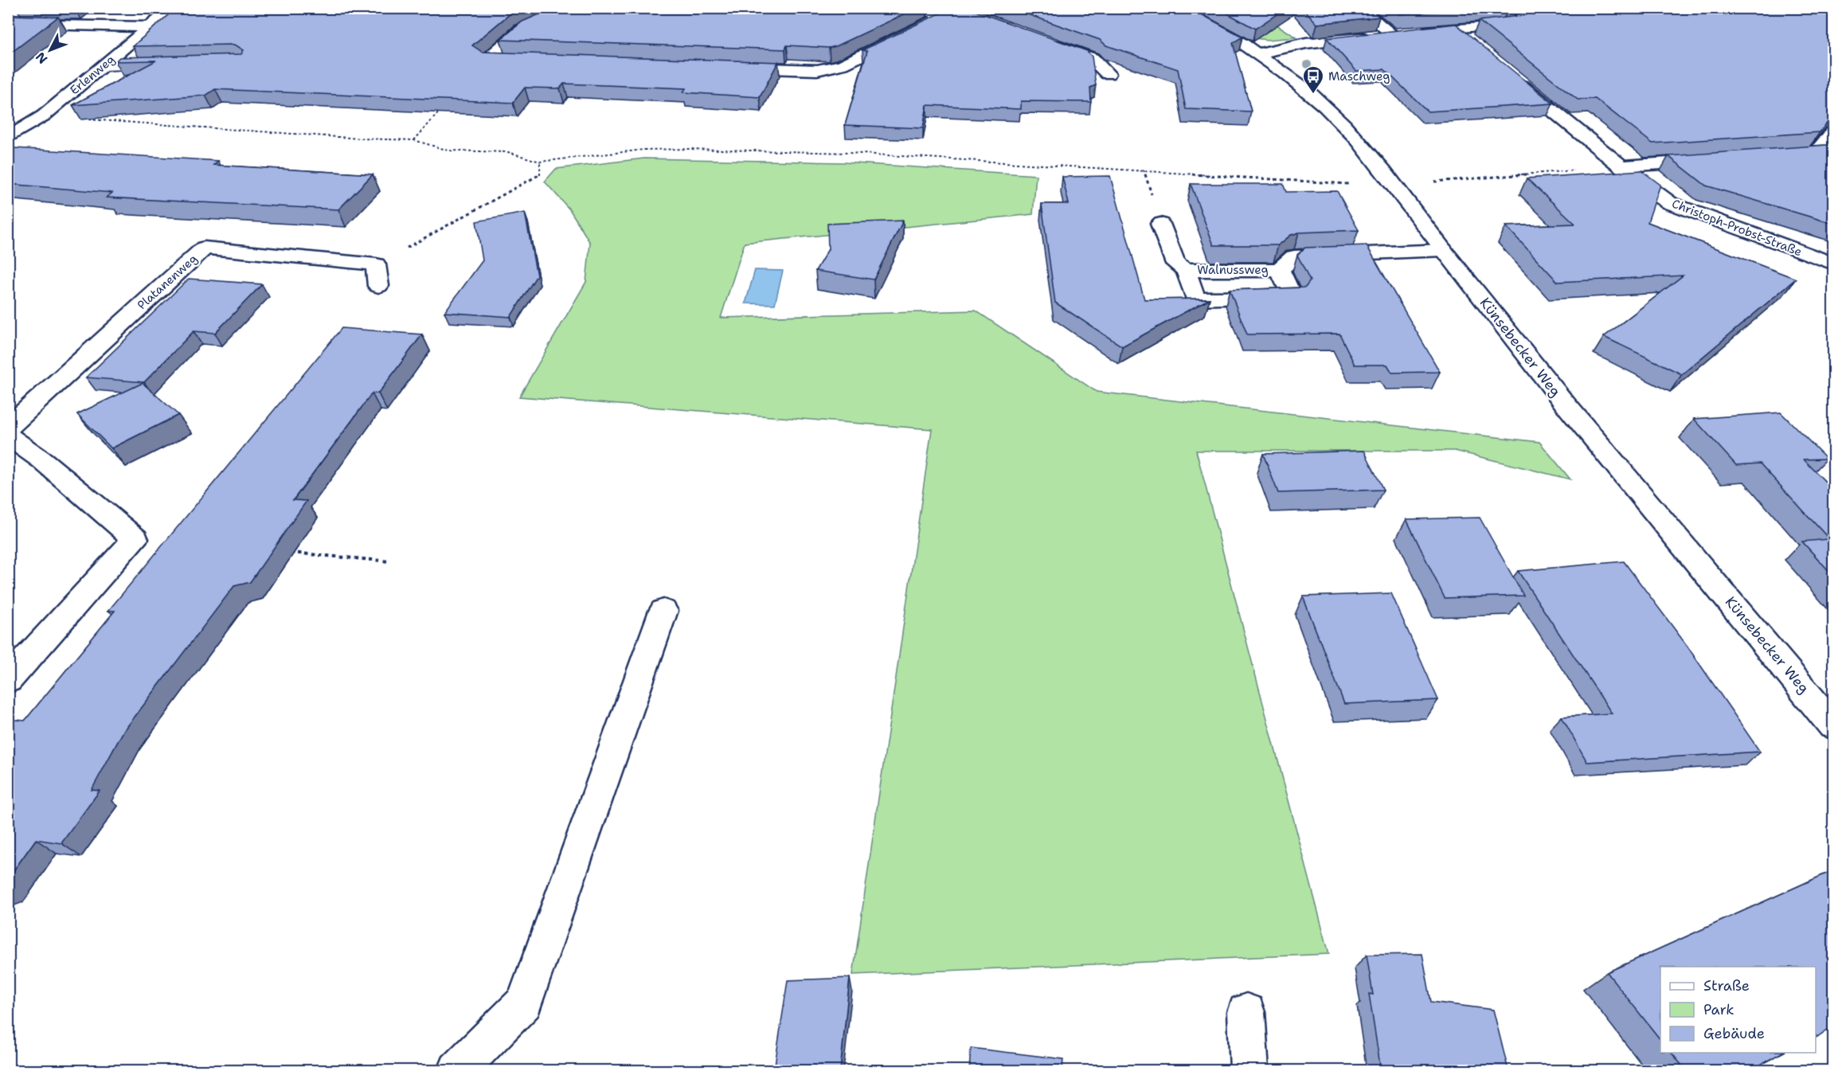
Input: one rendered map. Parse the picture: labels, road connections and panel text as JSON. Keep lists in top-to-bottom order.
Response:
{
  "streets": {
    "street": [
      "Erlenweg",
      "Christoph-Probst-Straße",
      "Walnussweg",
      "Platanenweg",
      "Künsebecker Weg"
    ]
  },
  "crossings": [
    ["Walnussweg", "Künsebecker Weg"]
  ],
  "places": {
    "bus stop": ["Maschweg"]
  },
  "legend": ["Straße", "Park", "Gebäude"],
  "north": "bottom left"
}
